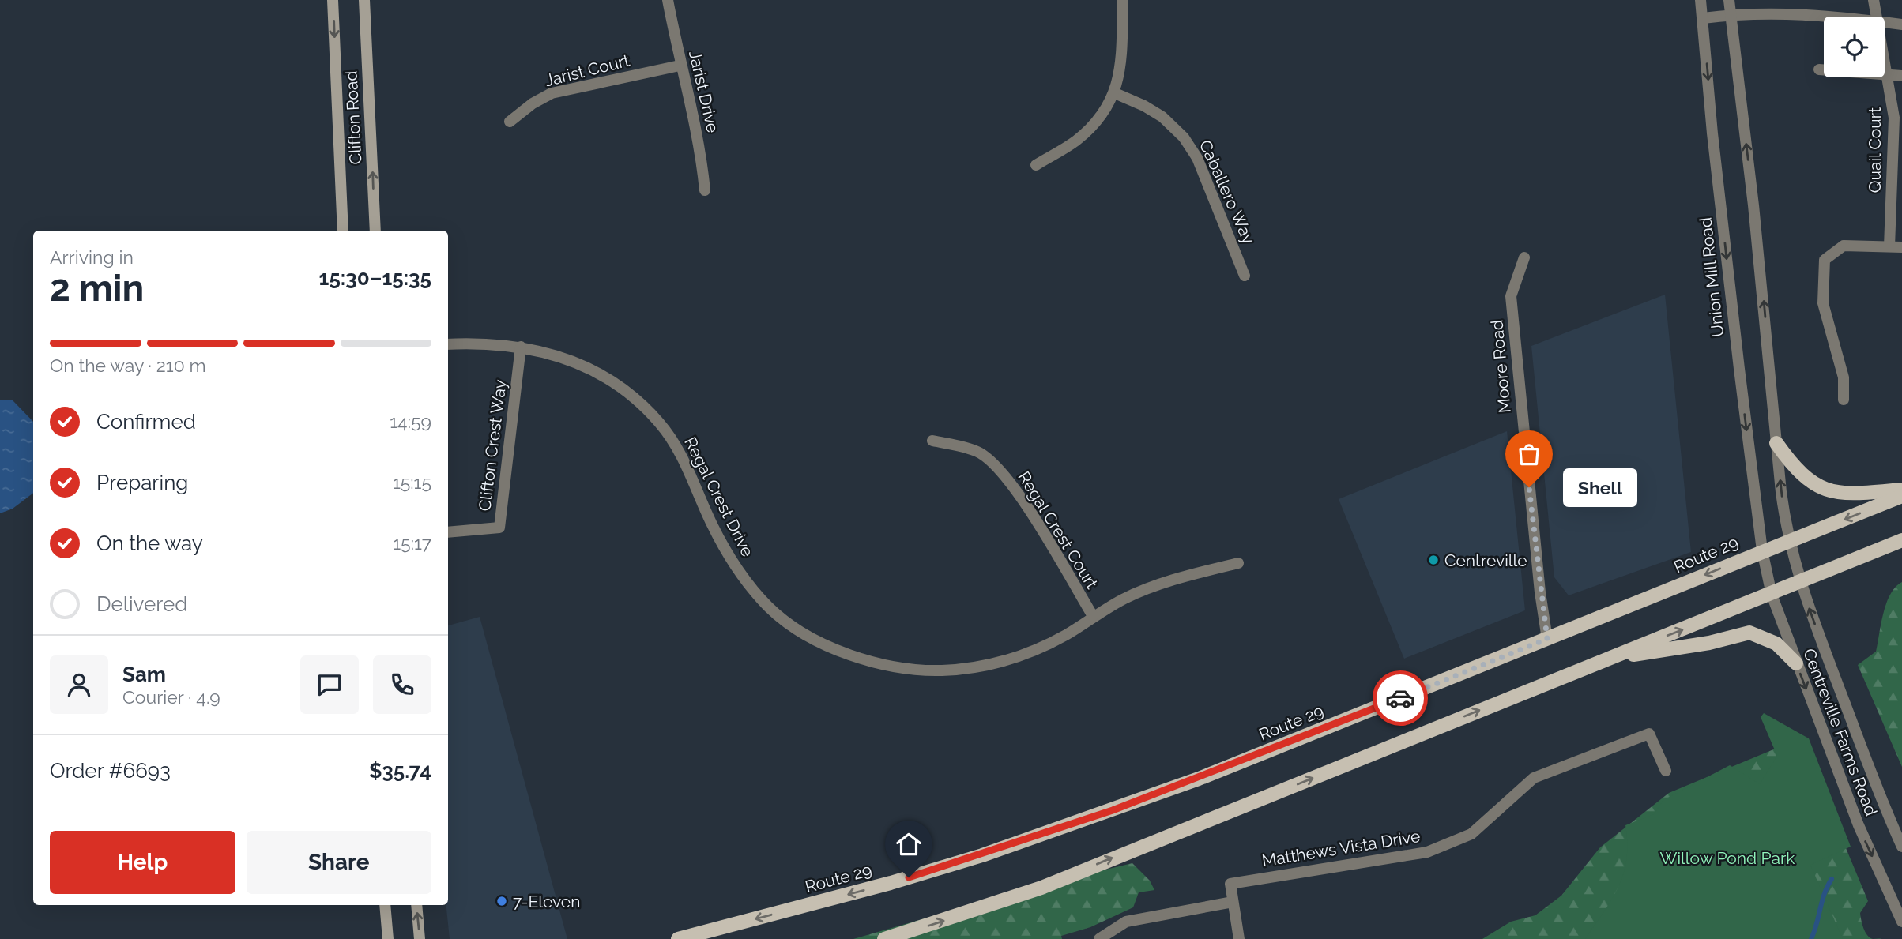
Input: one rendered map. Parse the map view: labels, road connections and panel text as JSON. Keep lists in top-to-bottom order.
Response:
{
  "streets": {
    "main road": ["Clifton Road", "Route 29"],
    "street": [
      "Jarist Court",
      "Jarist Drive",
      "Quail Court",
      "Caballero Way",
      "Union Mill Road",
      "Moore Road",
      "Clifton Crest Way",
      "Regal Crest Drive",
      "Regal Crest Court",
      "Centreville Farms Road",
      "Matthews Vista Drive"
    ]
  },
  "crossings": [
    ["Jarist Court", "Jarist Drive"],
    ["Union Mill Road", "Route 29"],
    ["Union Mill Road", "Centreville Farms Road"],
    ["Moore Road", "Route 29"],
    ["Clifton Crest Way", "Regal Crest Drive"],
    ["Regal Crest Drive", "Regal Crest Court"],
    ["Route 29", "Centreville Farms Road"]
  ],
  "parks": ["Willow Pond Park"],
  "places": ["Shell", "Centreville", "7-Eleven"],
  "page": {
    "heading": ["2 min", "Arriving in", "15:30–15:35"],
    "panel": [
      "Sam",
      "Courier · 4.9",
      "Order #6693",
      "$35.74"
    ],
    "bar": "On the way · 210 m",
    "list": [
      ["Confirmed", "14:59"],
      ["Preparing", "15:15"],
      ["On the way", "15:17"],
      "Delivered"
    ],
    "bubble": "Shell",
    "buttons": ["Help", "Share"]
  }
}
